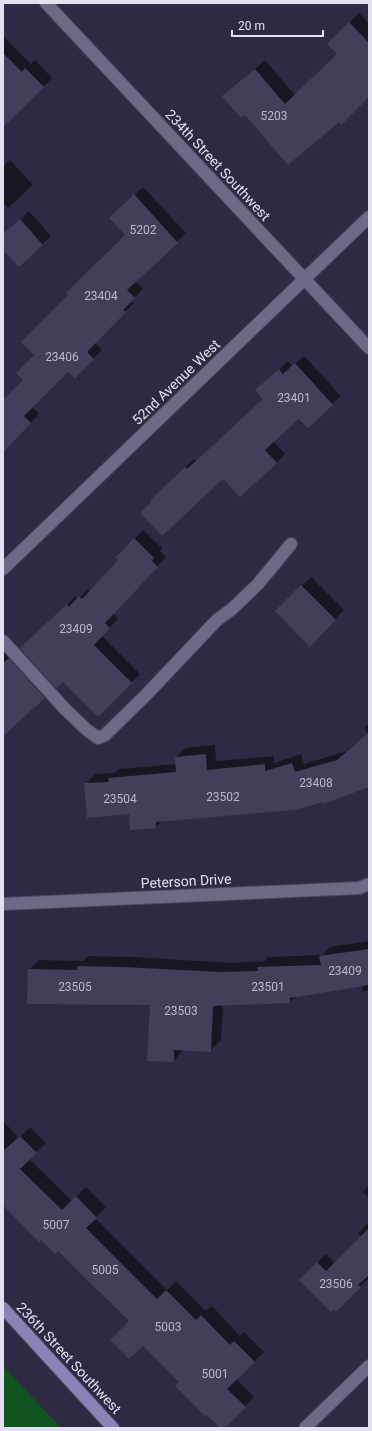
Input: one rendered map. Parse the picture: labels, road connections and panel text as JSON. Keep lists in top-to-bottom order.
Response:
{
  "streets": {
    "main road": ["236th Street Southwest"],
    "street": ["234th Street Southwest", "52nd Avenue West", "Peterson Drive"]
  },
  "crossings": [
    ["234th Street Southwest", "52nd Avenue West"]
  ],
  "house_numbers": [
    "5203",
    "5202",
    "23404",
    "23406",
    "23401",
    "23409",
    "23408",
    "23502",
    "23504",
    "23409",
    "23505",
    "23501",
    "23503",
    "5007",
    "5005",
    "23506",
    "5003",
    "5001"
  ],
  "scale_bar": "20 m"
}
